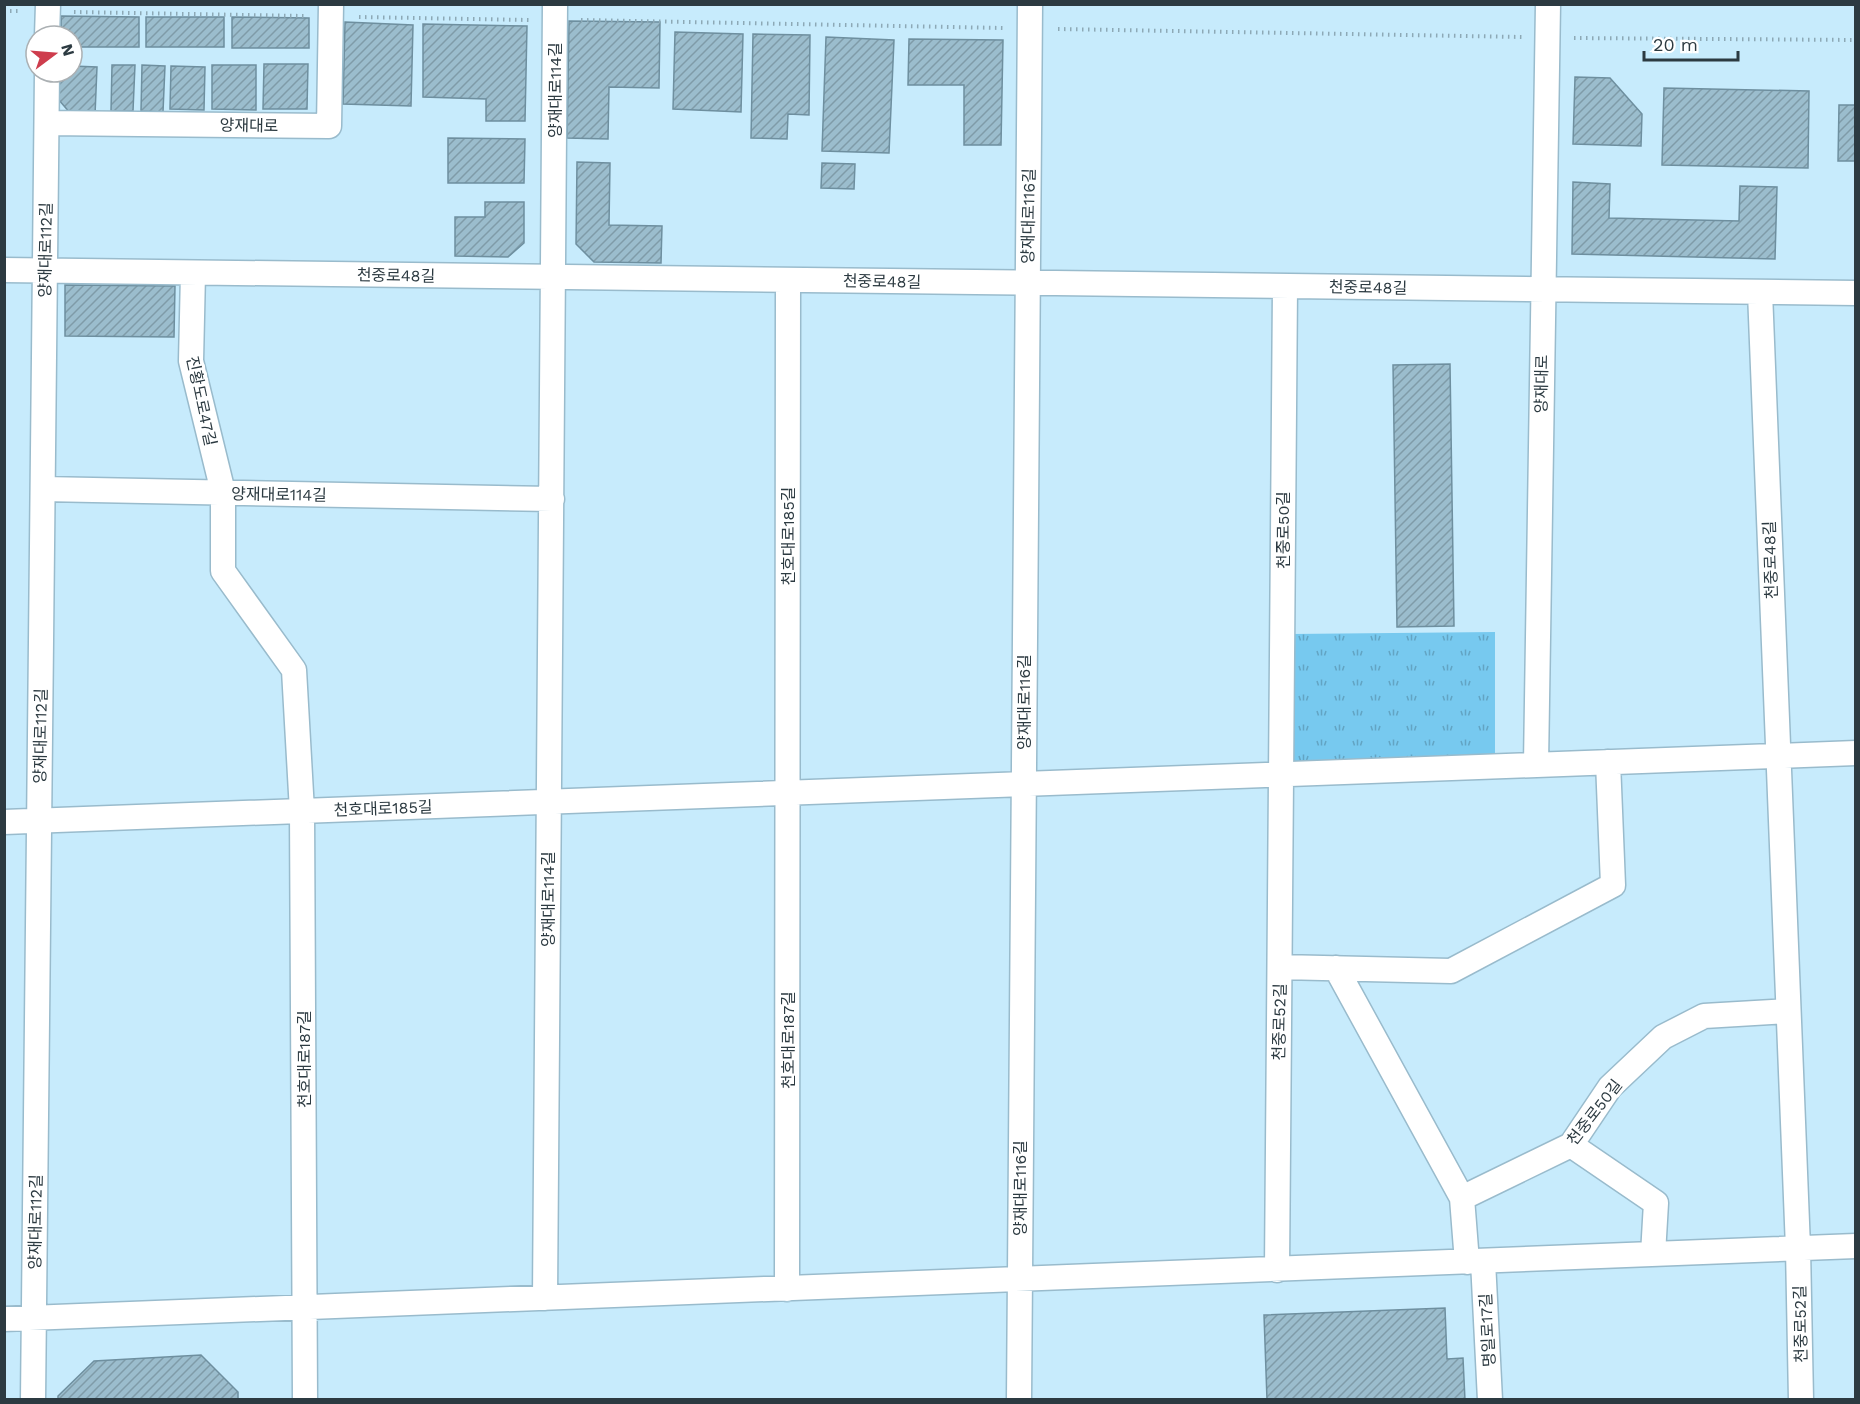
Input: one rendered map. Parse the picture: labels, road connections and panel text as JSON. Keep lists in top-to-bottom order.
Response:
{
  "streets": {
    "street": [
      "양재대로114길",
      "양재대로",
      "양재대로116길",
      "양재대로112길",
      "천중로48길",
      "진황도로47길",
      "천중로50길",
      "천호대로185길",
      "천중로52길",
      "천호대로187길",
      "명일로17길"
    ]
  },
  "crossings": [
    ["양재대로114길", "양재대로112길"],
    ["양재대로114길", "천중로48길"],
    ["양재대로114길", "진황도로47길"],
    ["양재대로114길", "천호대로185길"],
    ["양재대로", "양재대로112길"],
    ["양재대로", "천중로48길"],
    ["양재대로116길", "천중로48길"],
    ["양재대로116길", "천호대로185길"],
    ["양재대로112길", "천중로48길"],
    ["양재대로112길", "천호대로185길"],
    ["천중로48길", "진황도로47길"],
    ["천중로48길", "천중로50길"],
    ["천중로48길", "천호대로185길"],
    ["천중로50길", "천중로52길"],
    ["천호대로185길", "천호대로187길"]
  ],
  "scale_bar": "20 m",
  "north": "right"
}
